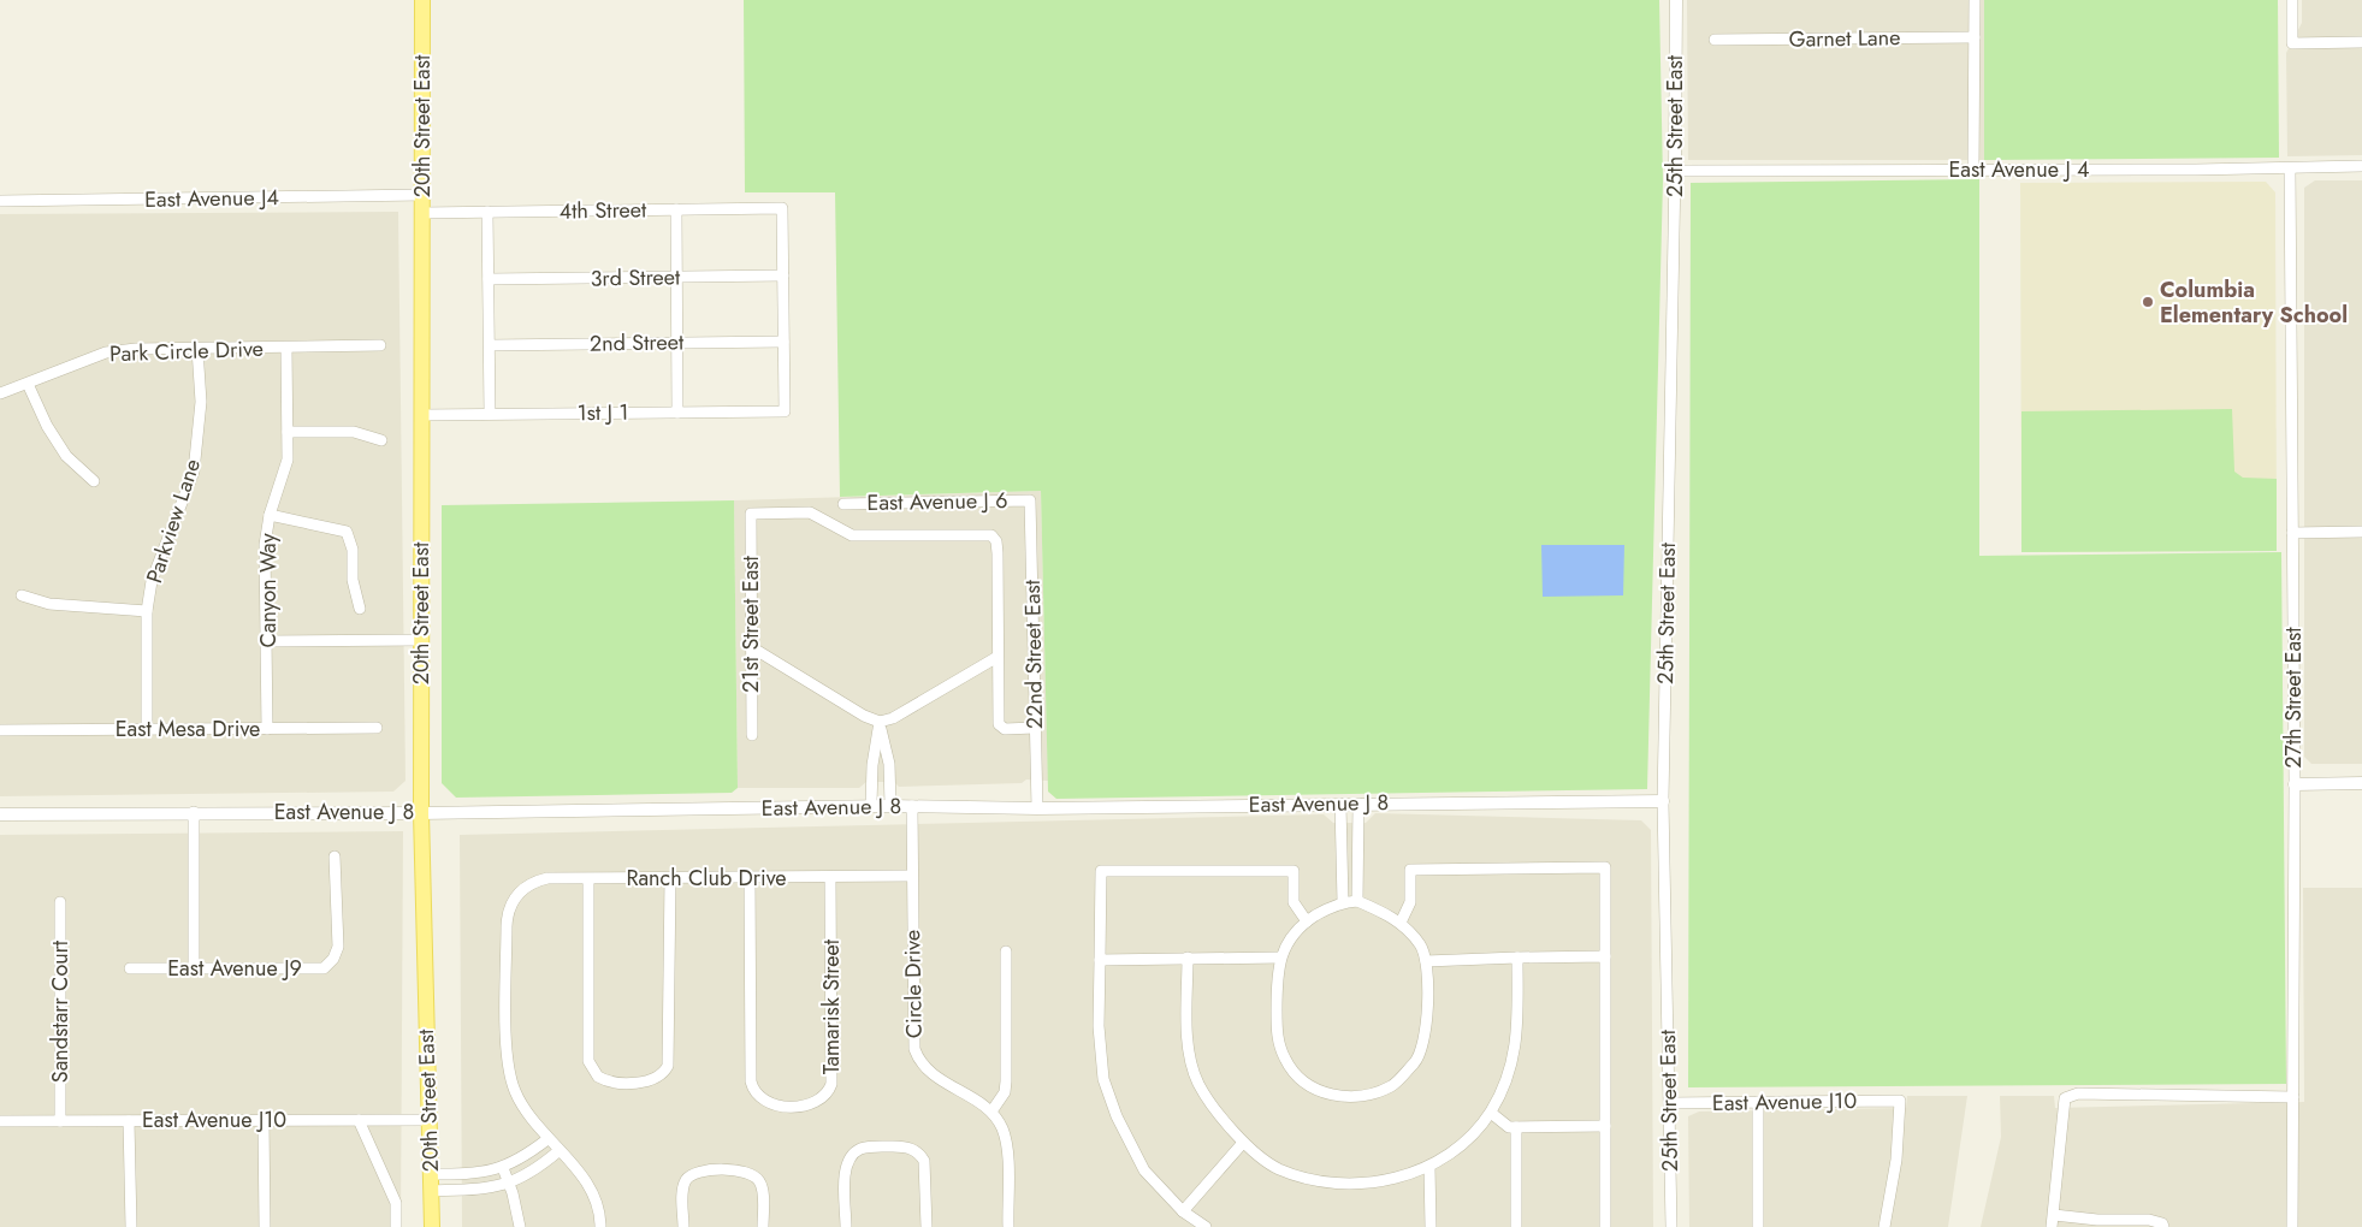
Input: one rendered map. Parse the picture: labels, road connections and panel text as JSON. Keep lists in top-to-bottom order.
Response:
{
  "streets": {
    "main road": ["20th Street East"],
    "street": [
      "Garnet Lane",
      "25th Street East",
      "East Avenue J 4",
      "East Avenue J4",
      "4th Street",
      "3rd Street",
      "2nd Street",
      "Park Circle Drive",
      "1st J 1",
      "East Avenue J 6",
      "Parkview Lane",
      "Canyon Way",
      "21st Street East",
      "22nd Street East",
      "27th Street East",
      "East Mesa Drive",
      "East Avenue J 8",
      "Ranch Club Drive",
      "East Avenue J9",
      "Circle Drive",
      "Tamarisk Street",
      "Sandstarr Court",
      "East Avenue J10"
    ]
  },
  "crossings": [
    ["20th Street East", "East Avenue J4"],
    ["20th Street East", "4th Street"],
    ["20th Street East", "1st J 1"],
    ["20th Street East", "East Avenue J 8"],
    ["20th Street East", "East Avenue J10"],
    ["25th Street East", "East Avenue J 4"],
    ["25th Street East", "East Avenue J 8"],
    ["25th Street East", "East Avenue J10"],
    ["East Avenue J 4", "27th Street East"],
    ["4th Street", "3rd Street"],
    ["2nd Street", "1st J 1"],
    ["Park Circle Drive", "Parkview Lane"],
    ["Park Circle Drive", "Canyon Way"],
    ["East Avenue J 6", "22nd Street East"],
    ["Parkview Lane", "East Mesa Drive"],
    ["Canyon Way", "East Mesa Drive"],
    ["22nd Street East", "East Avenue J 8"],
    ["East Avenue J 8", "Circle Drive"],
    ["Ranch Club Drive", "Circle Drive"],
    ["Ranch Club Drive", "Tamarisk Street"],
    ["Sandstarr Court", "East Avenue J10"]
  ],
  "places": ["Columbia Elementary School"]
}
